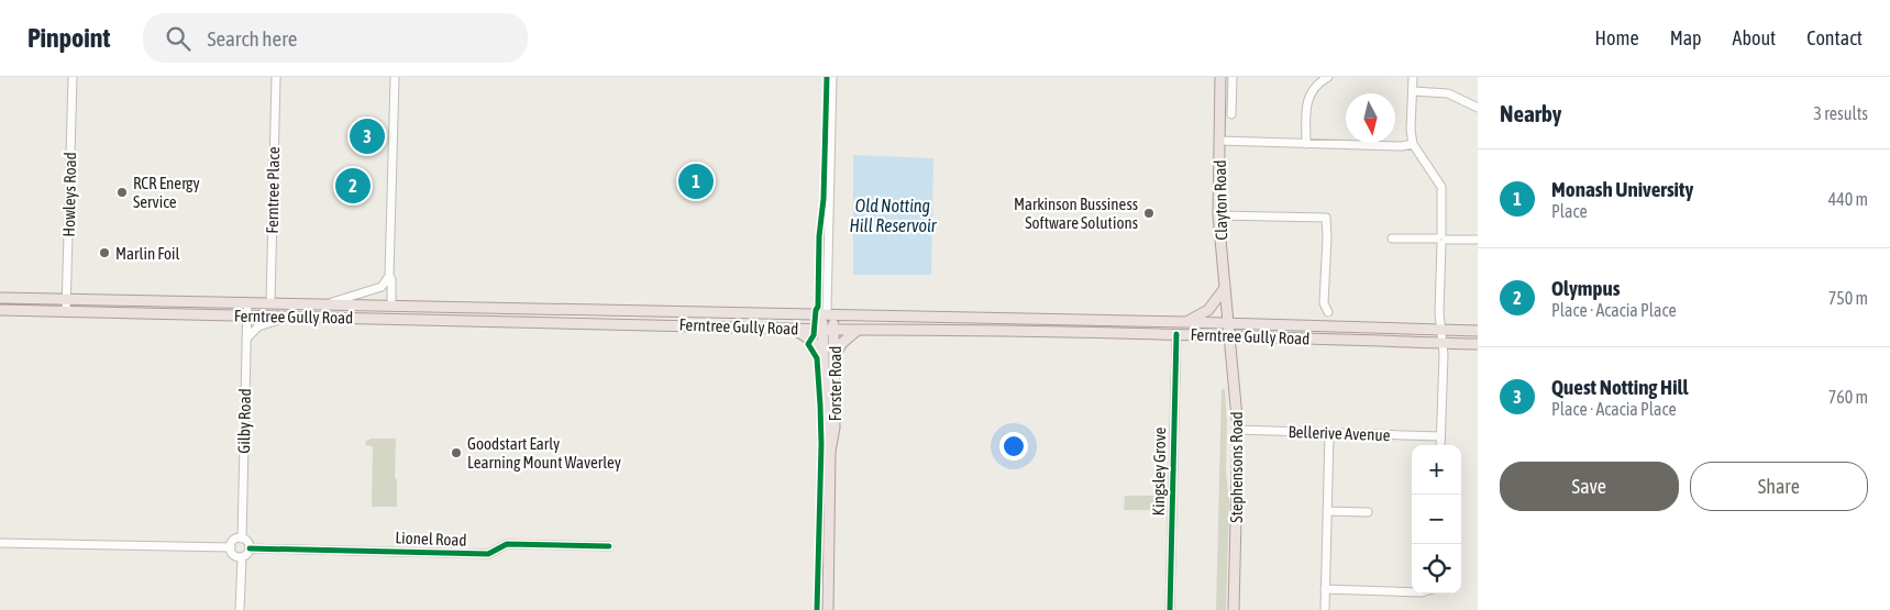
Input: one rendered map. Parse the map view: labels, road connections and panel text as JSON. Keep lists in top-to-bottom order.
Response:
{
  "streets": {
    "main road": [
      "Clayton Road",
      "Ferntree Gully Road",
      "Forster Road",
      "Stephensons Road"
    ],
    "street": [
      "Ferntree Place",
      "Howleys Road",
      "Gilby Road",
      "Bellerive Avenue",
      "Kingsley Grove",
      "Lionel Road"
    ]
  },
  "crossings": [
    ["Ferntree Place", "Ferntree Gully Road"],
    ["Howleys Road", "Ferntree Gully Road"],
    ["Clayton Road", "Ferntree Gully Road"],
    ["Clayton Road", "Stephensons Road"],
    ["Ferntree Gully Road", "Forster Road"],
    ["Ferntree Gully Road", "Gilby Road"],
    ["Ferntree Gully Road", "Stephensons Road"],
    ["Ferntree Gully Road", "Kingsley Grove"],
    ["Gilby Road", "Lionel Road"],
    ["Bellerive Avenue", "Stephensons Road"]
  ],
  "water": ["Old Notting Hill Reservoir"],
  "places": [
    "RCR Energy Service",
    "Markinson Bussiness Software Solutions",
    "Marlin Foil",
    "Goodstart Early Learning Mount Waverley"
  ],
  "north": "bottom",
  "page": {
    "header": "Pinpoint",
    "search": "Search here",
    "nav": [
      "Home",
      "Map",
      "About",
      "Contact"
    ],
    "heading": ["Nearby", "3 results"],
    "pins": ["3", "1", "2"],
    "list": [
      {
        "mark": "1",
        "name": "Monash University",
        "note": "Place",
        "value": "440 m"
      },
      {
        "mark": "2",
        "name": "Olympus",
        "note": "Place · Acacia Place",
        "value": "750 m"
      },
      {
        "mark": "3",
        "name": "Quest Notting Hill",
        "note": "Place · Acacia Place",
        "value": "760 m"
      }
    ],
    "map_buttons": ["+", "−"],
    "buttons": ["Save", "Share"]
  }
}
